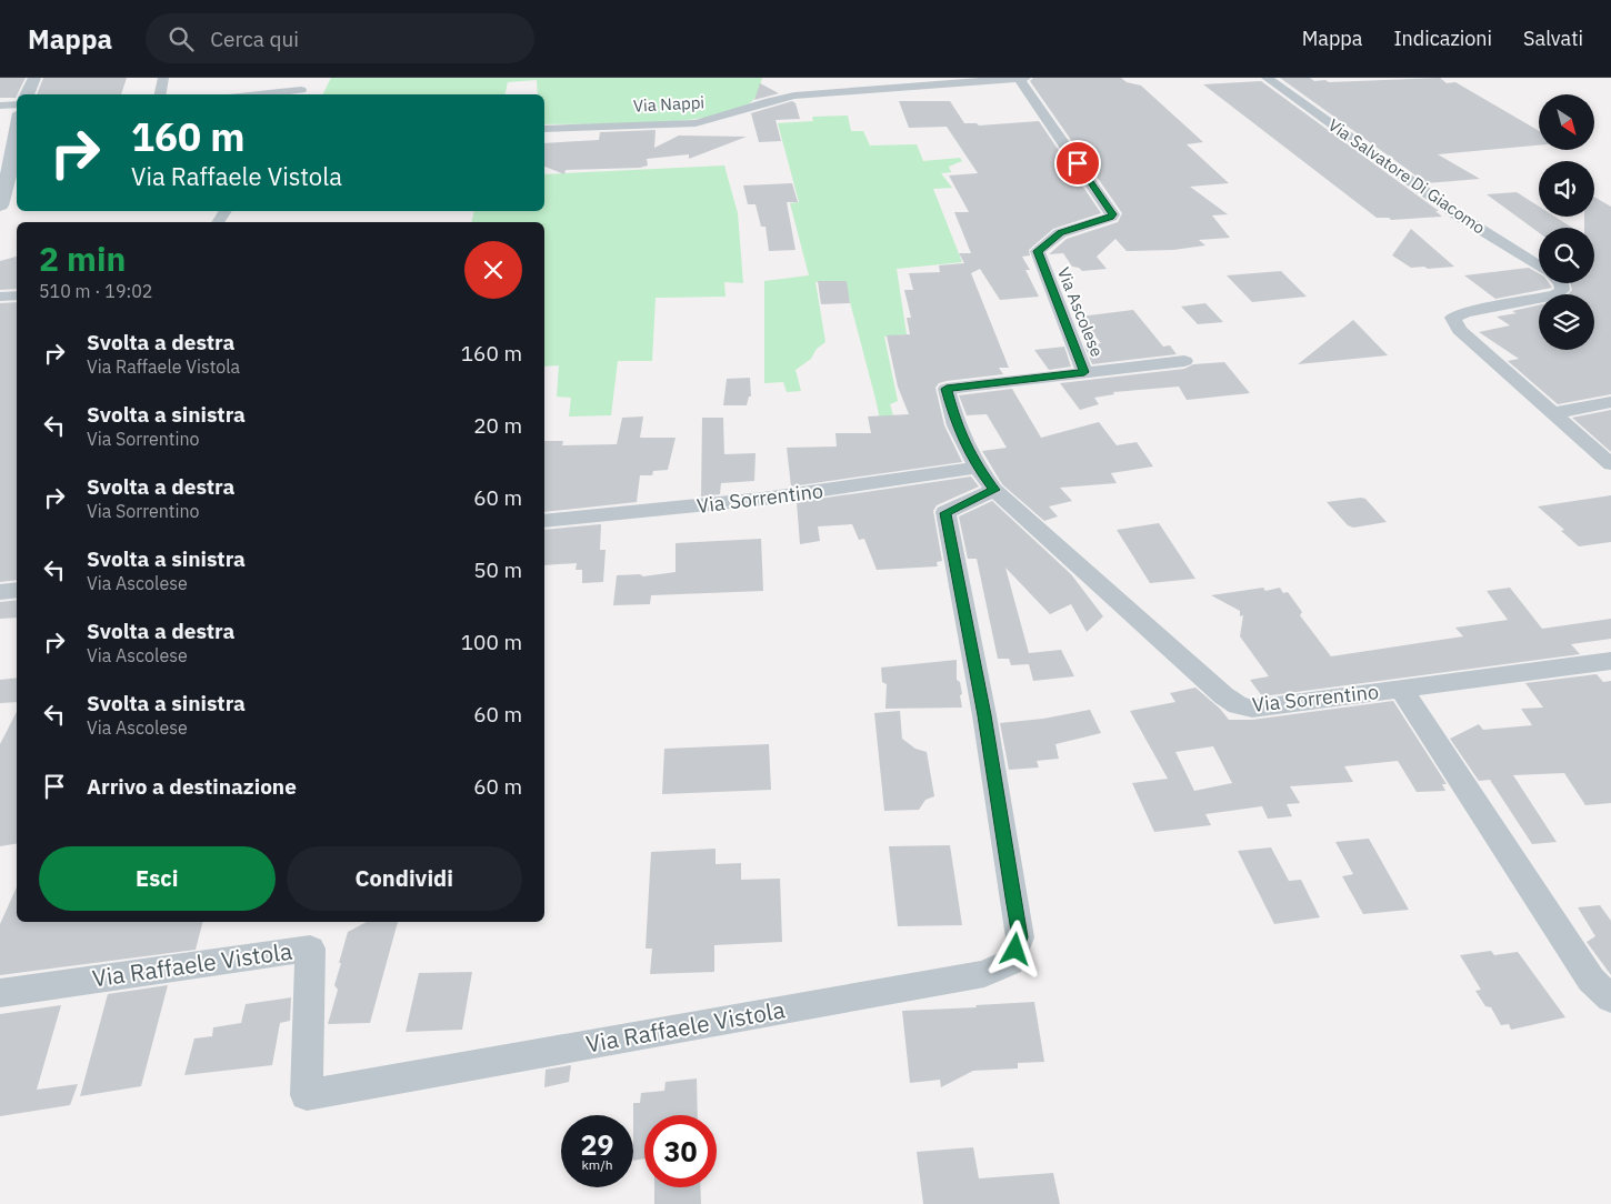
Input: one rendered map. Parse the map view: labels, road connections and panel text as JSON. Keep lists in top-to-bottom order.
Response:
{
  "streets": {
    "street": [
      "Via Nappi",
      "Via Salvatore Di Giacomo",
      "Via Ascolese",
      "Via Sorrentino",
      "Via Raffaele Vistola"
    ]
  },
  "crossings": [
    ["Via Nappi", "Via Ascolese"],
    ["Via Ascolese", "Via Sorrentino"],
    ["Via Sorrentino", "Via Raffaele Vistola"]
  ],
  "north": "bottom right",
  "page": {
    "header": "Mappa",
    "search": "Cerca qui",
    "nav": ["Mappa", "Indicazioni", "Salvati"],
    "turn": ["160 m", "Via Raffaele Vistola"],
    "heading": ["2 min", "510 m · 19:02"],
    "list": [
      {
        "name": "Svolta a destra",
        "note": "Via Raffaele Vistola",
        "value": "160 m"
      },
      {
        "name": "Svolta a sinistra",
        "note": "Via Sorrentino",
        "value": "20 m"
      },
      {
        "name": "Svolta a destra",
        "note": "Via Sorrentino",
        "value": "60 m"
      },
      {
        "name": "Svolta a sinistra",
        "note": "Via Ascolese",
        "value": "50 m"
      },
      {
        "name": "Svolta a destra",
        "note": "Via Ascolese",
        "value": "100 m"
      },
      {
        "name": "Svolta a sinistra",
        "note": "Via Ascolese",
        "value": "60 m"
      },
      {
        "name": "Arrivo a destinazione",
        "value": "60 m"
      }
    ],
    "buttons": ["Esci", "Condividi"],
    "speed": "29 km/h",
    "limit": "30"
  }
}
